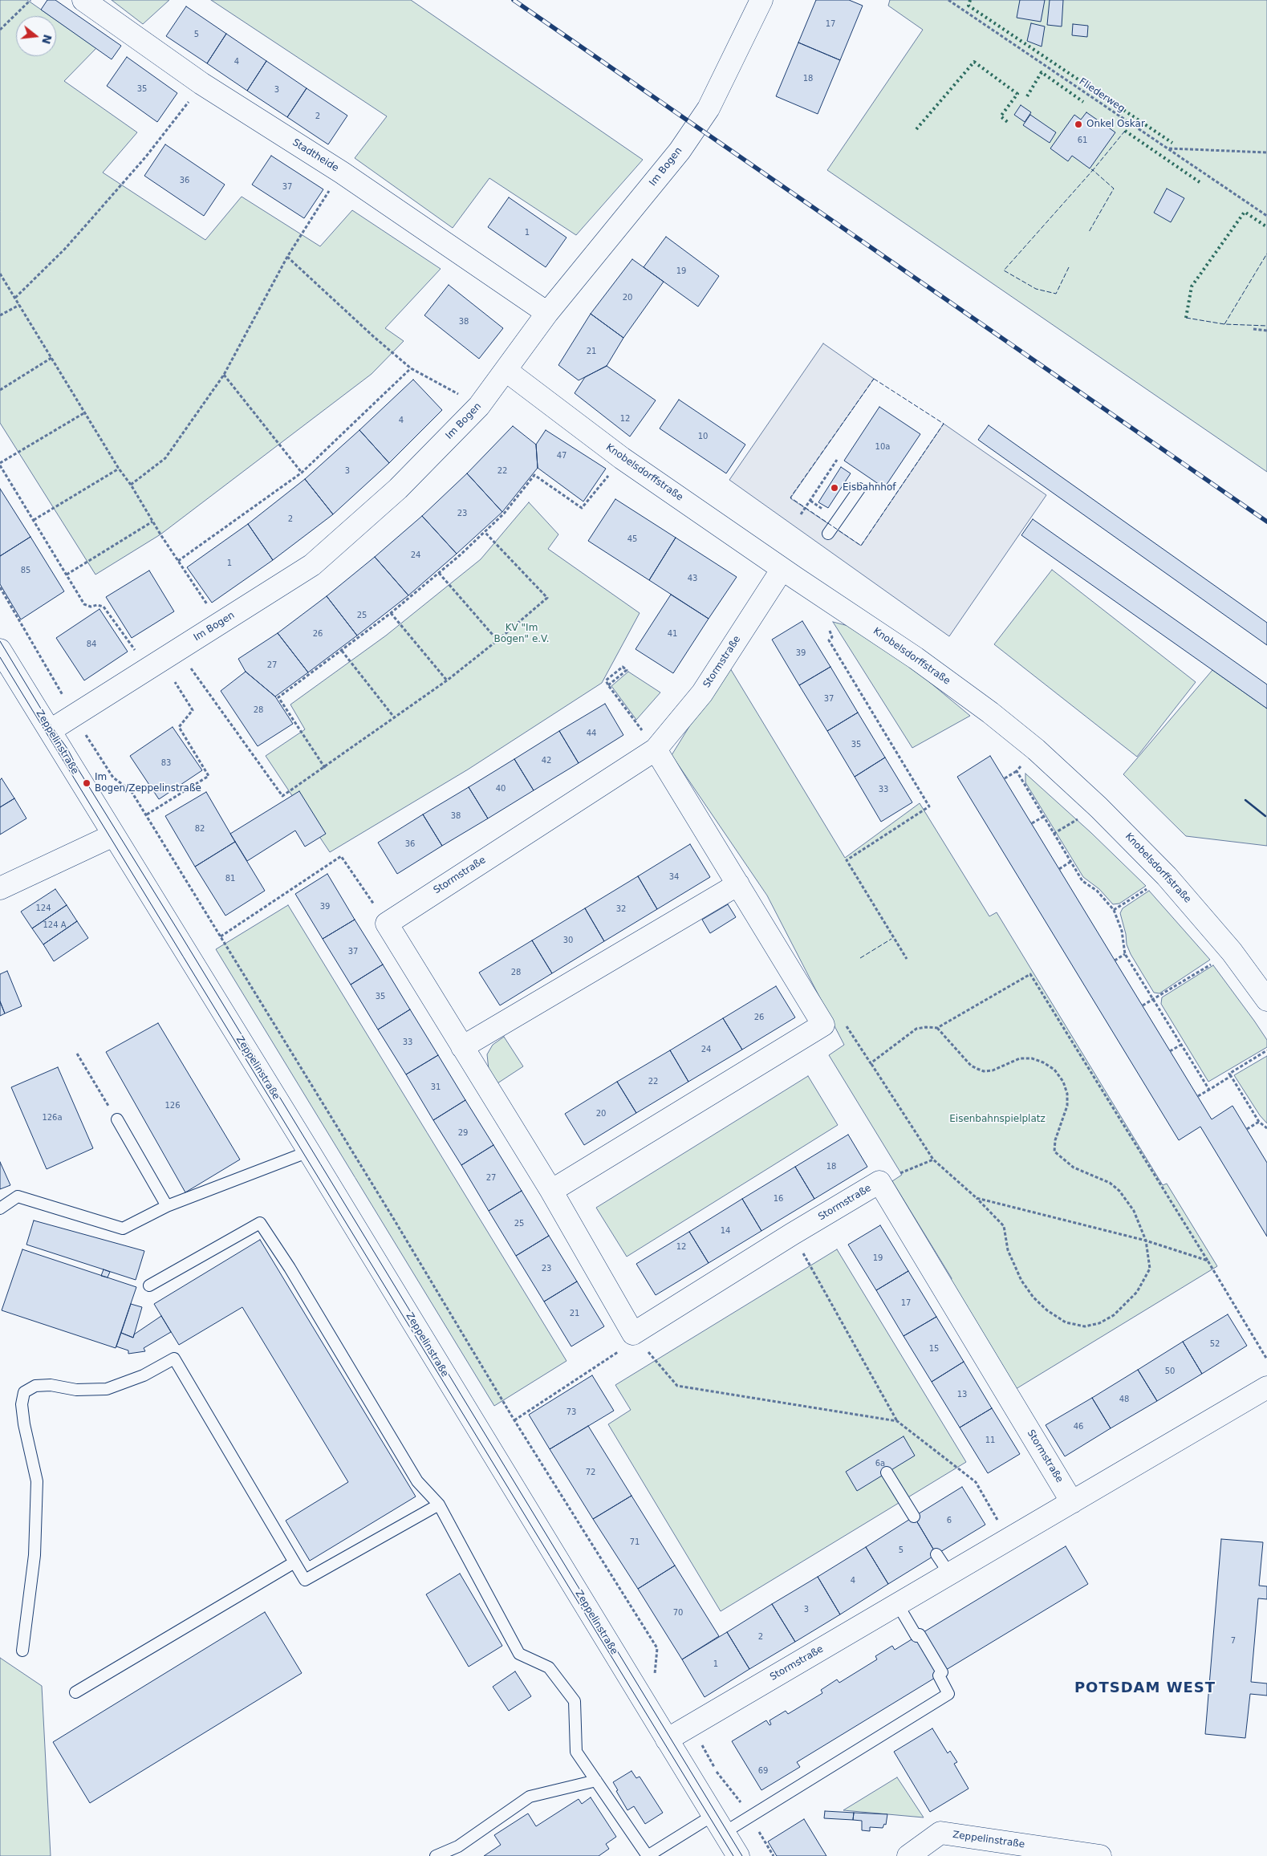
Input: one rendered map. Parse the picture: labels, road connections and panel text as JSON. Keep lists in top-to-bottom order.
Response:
{
  "streets": {
    "street": [
      "Stadtheide",
      "Im Bogen",
      "Knobelsdorffstraße",
      "Stormstraße",
      "Zeppelinstraße"
    ],
    "path": ["Fliederweg"]
  },
  "crossings": [
    ["Stadtheide", "Im Bogen"],
    ["Im Bogen", "Knobelsdorffstraße"],
    ["Im Bogen", "Zeppelinstraße"],
    ["Knobelsdorffstraße", "Stormstraße"],
    ["Stormstraße", "Zeppelinstraße"]
  ],
  "districts": ["POTSDAM WEST"],
  "parks": ["KV \"Im Bogen\" e.V.", "Eisenbahnspielplatz"],
  "places": ["Onkel Oskar", "Eisbahnhof", "Im Bogen/Zeppelinstraße"],
  "house_numbers": [
    "17",
    "5",
    "4",
    "18",
    "35",
    "3",
    "2",
    "61",
    "36",
    "37",
    "1",
    "19",
    "20",
    "38",
    "21",
    "12",
    "4",
    "10",
    "10a",
    "47",
    "3",
    "22",
    "23",
    "2",
    "45",
    "24",
    "1",
    "85",
    "43",
    "25",
    "26",
    "41",
    "84",
    "39",
    "27",
    "37",
    "28",
    "44",
    "35",
    "42",
    "83",
    "40",
    "33",
    "38",
    "82",
    "36",
    "34",
    "81",
    "39",
    "124",
    "32",
    "124 A",
    "30",
    "37",
    "28",
    "35",
    "26",
    "33",
    "24",
    "22",
    "31",
    "126",
    "20",
    "126a",
    "29",
    "18",
    "27",
    "16",
    "25",
    "14",
    "12",
    "19",
    "23",
    "17",
    "21",
    "52",
    "15",
    "50",
    "13",
    "48",
    "73",
    "46",
    "11",
    "6a",
    "72",
    "6",
    "71",
    "5",
    "4",
    "3",
    "70",
    "2",
    "7",
    "1",
    "69"
  ],
  "north": "right"
}
